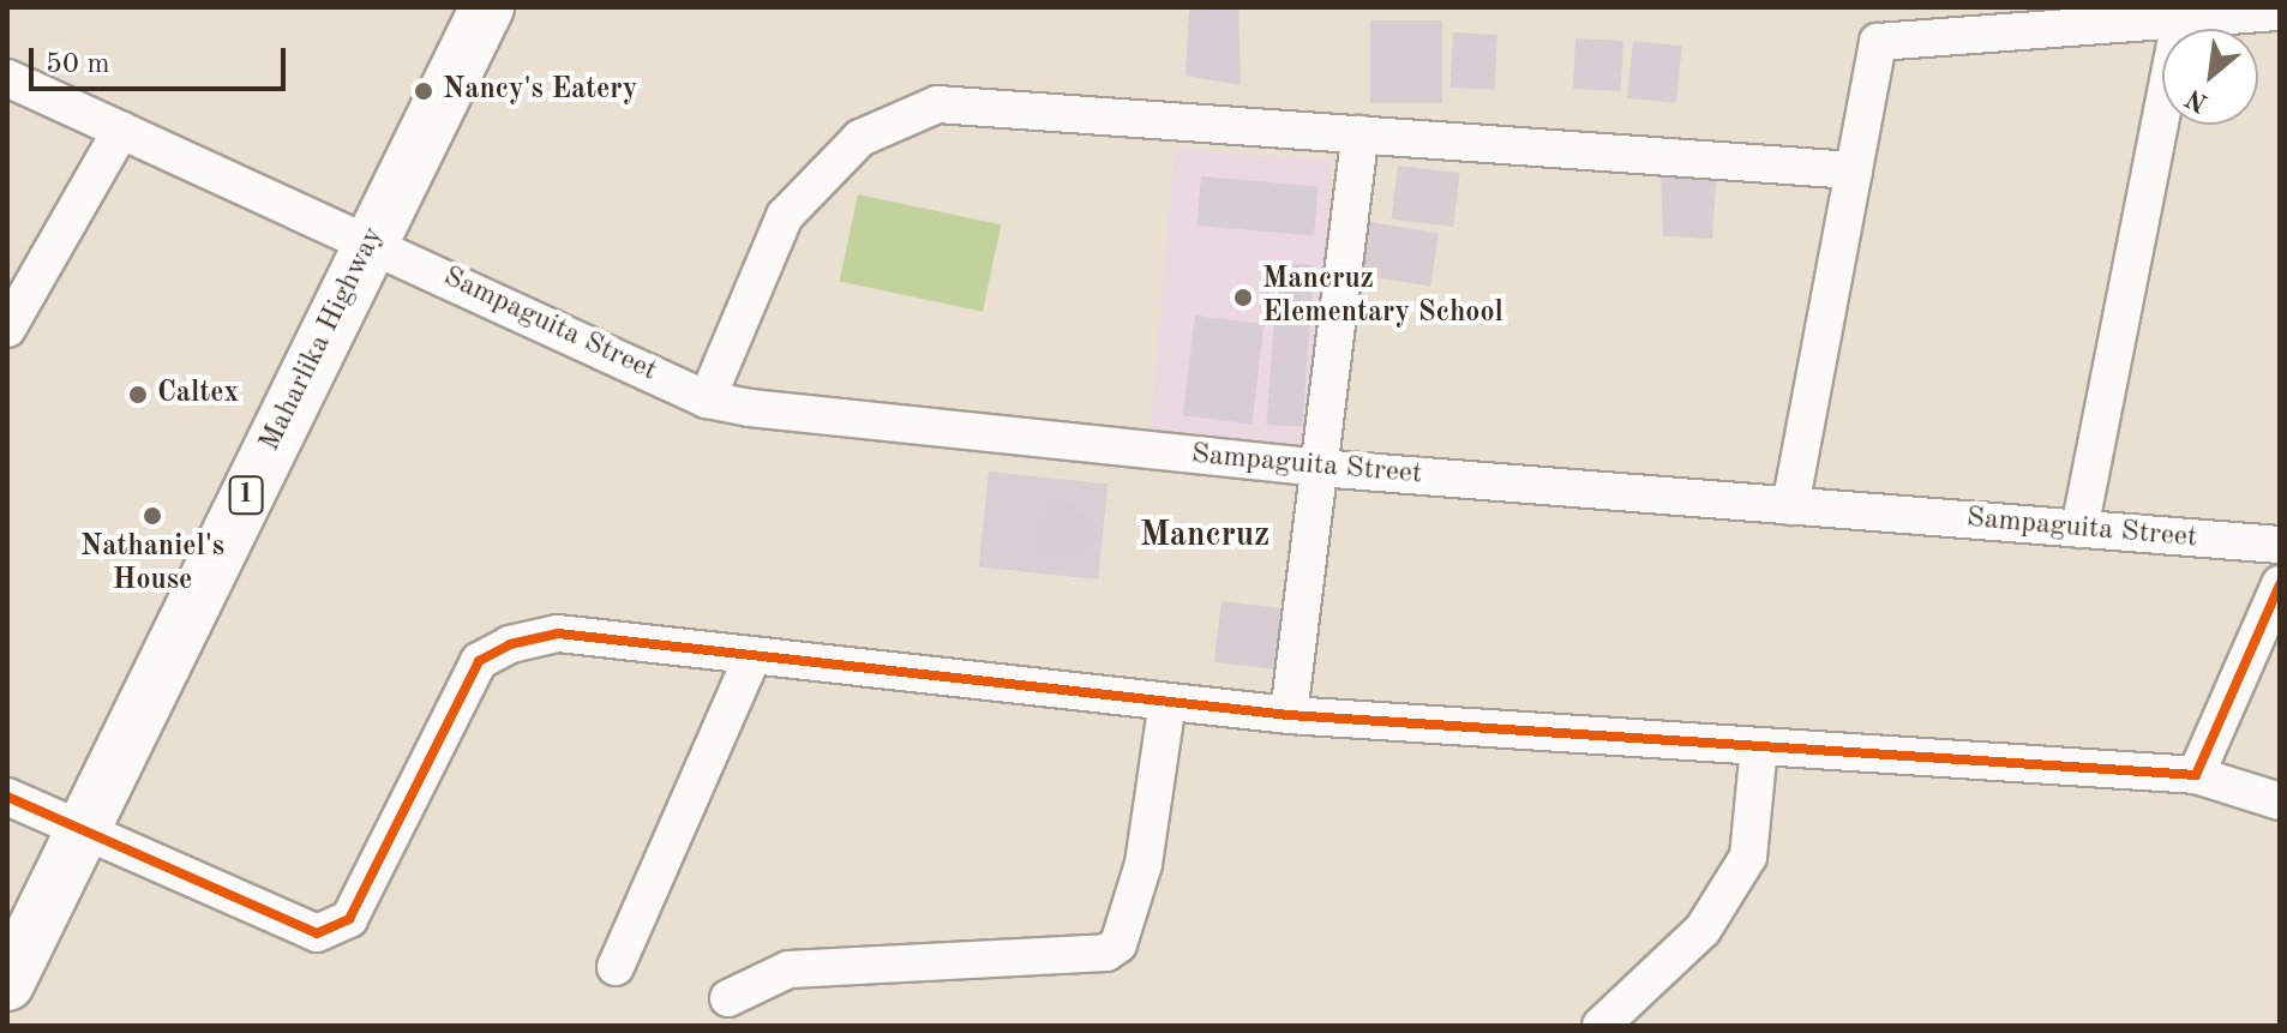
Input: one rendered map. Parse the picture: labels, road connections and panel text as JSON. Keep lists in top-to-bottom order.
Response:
{
  "streets": {
    "highway": ["Maharlika Highway", "1"],
    "street": ["Sampaguita Street"]
  },
  "crossings": [
    ["Sampaguita Street", "Maharlika Highway"]
  ],
  "districts": ["Mancruz"],
  "places": [
    "Nancy's Eatery",
    "Mancruz Elementary School",
    "Caltex",
    "Nathaniel's House"
  ],
  "scale_bar": "50 m",
  "north": "bottom left"
}
